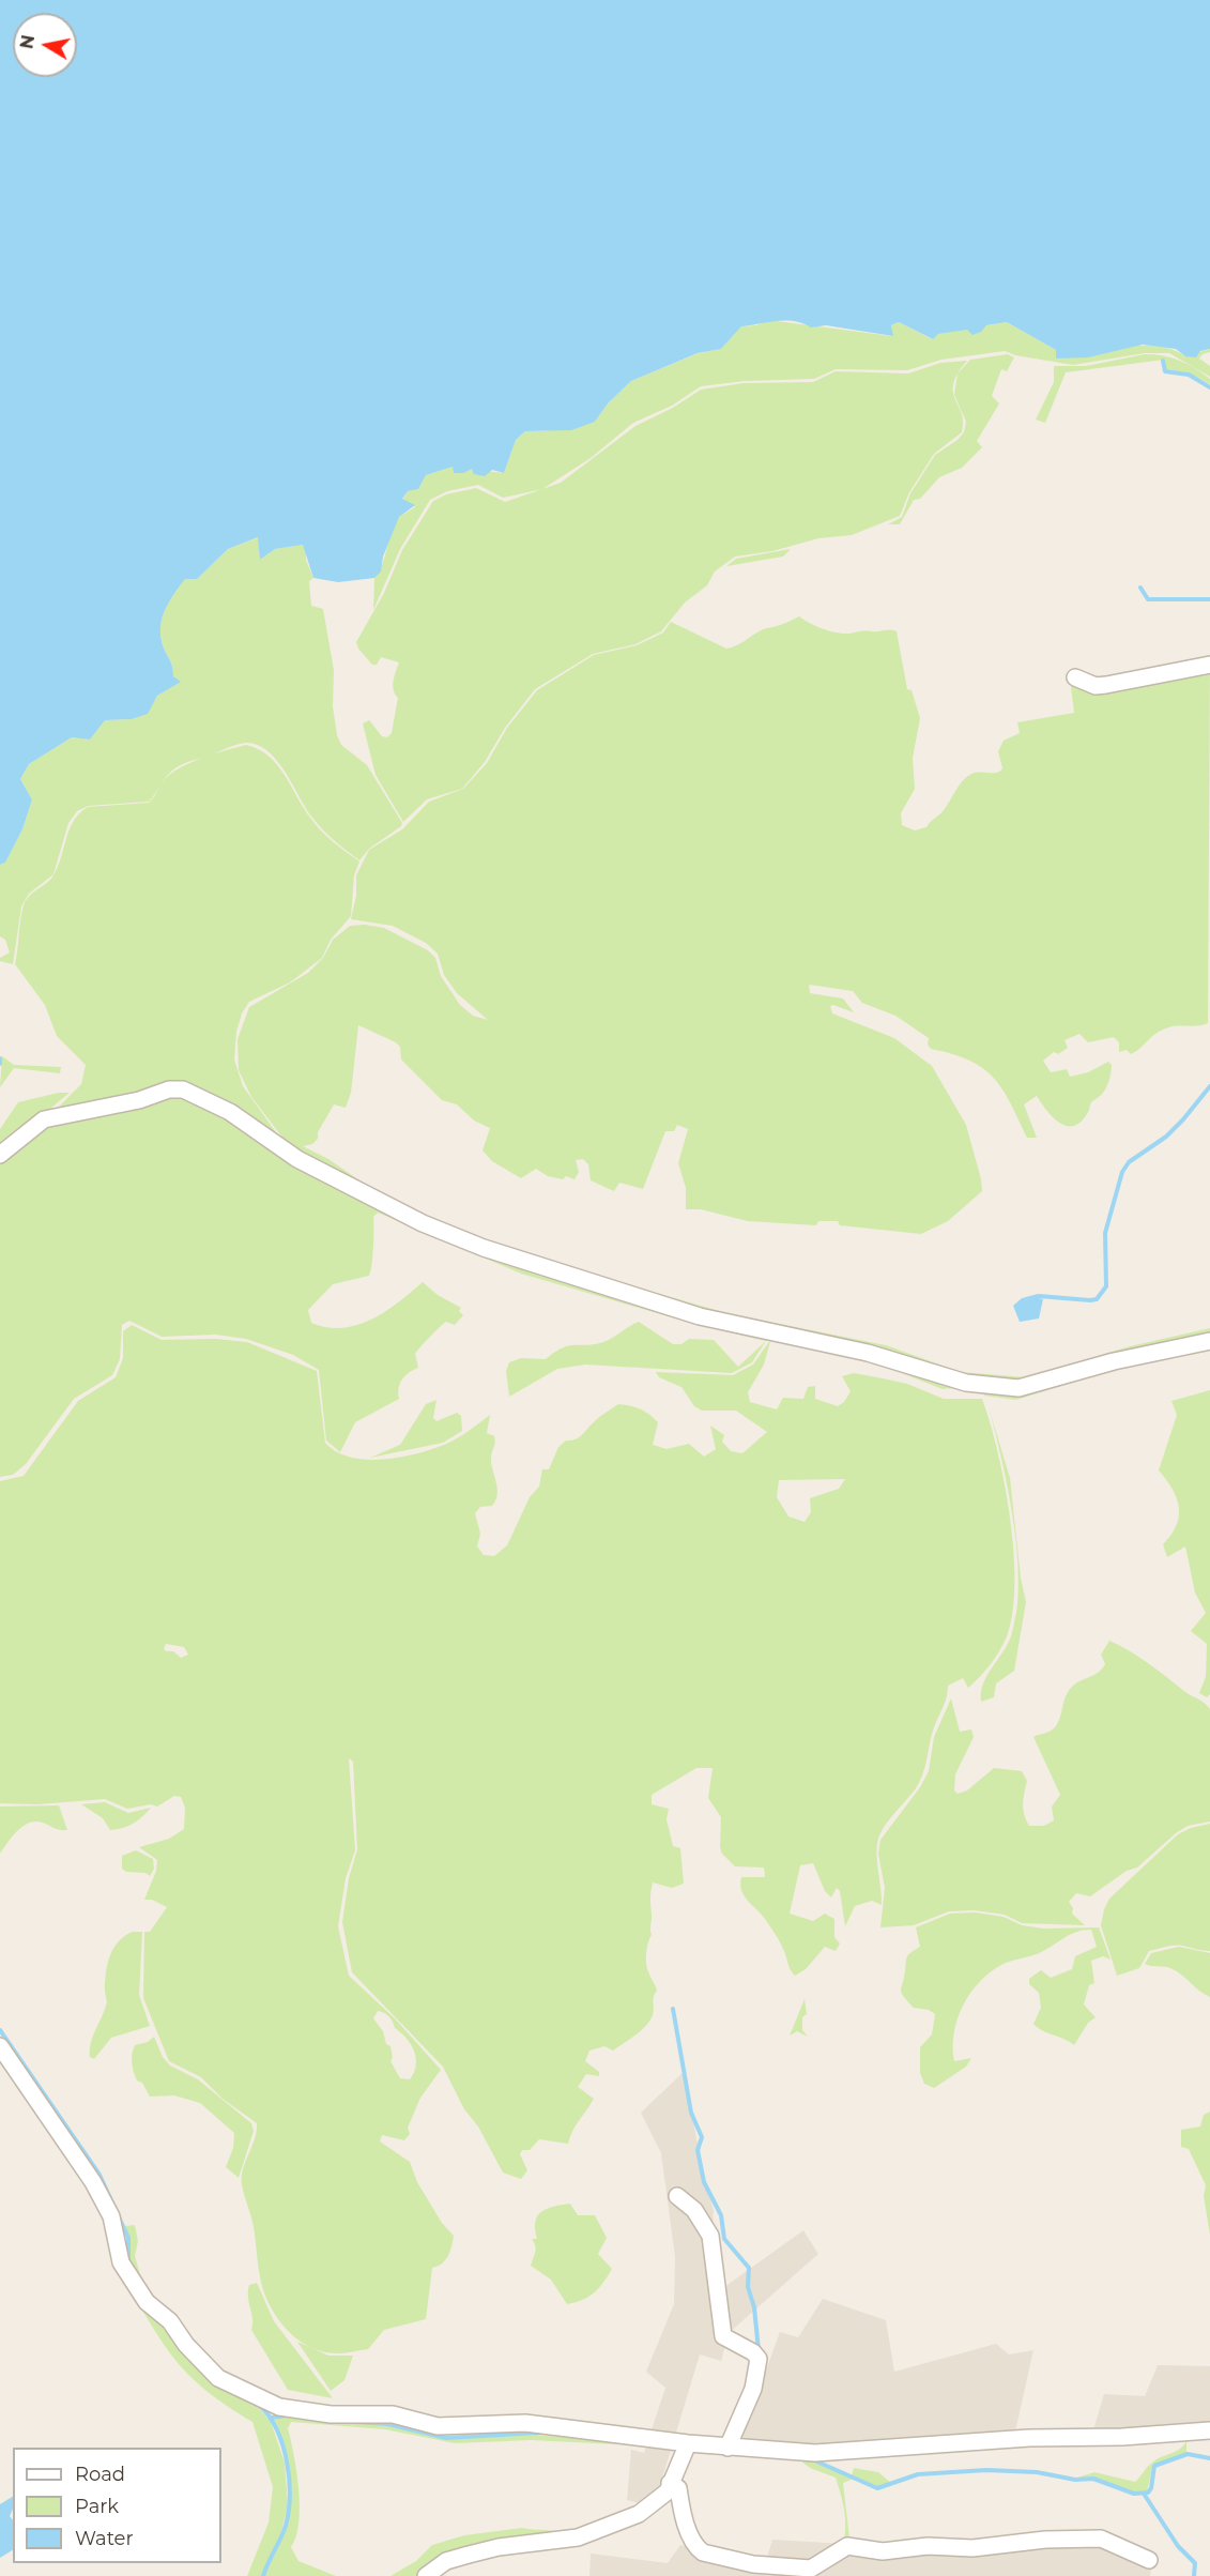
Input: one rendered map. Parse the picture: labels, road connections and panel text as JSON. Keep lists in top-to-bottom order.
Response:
{
  "legend": ["Road", "Park", "Water"],
  "north": "left"
}
